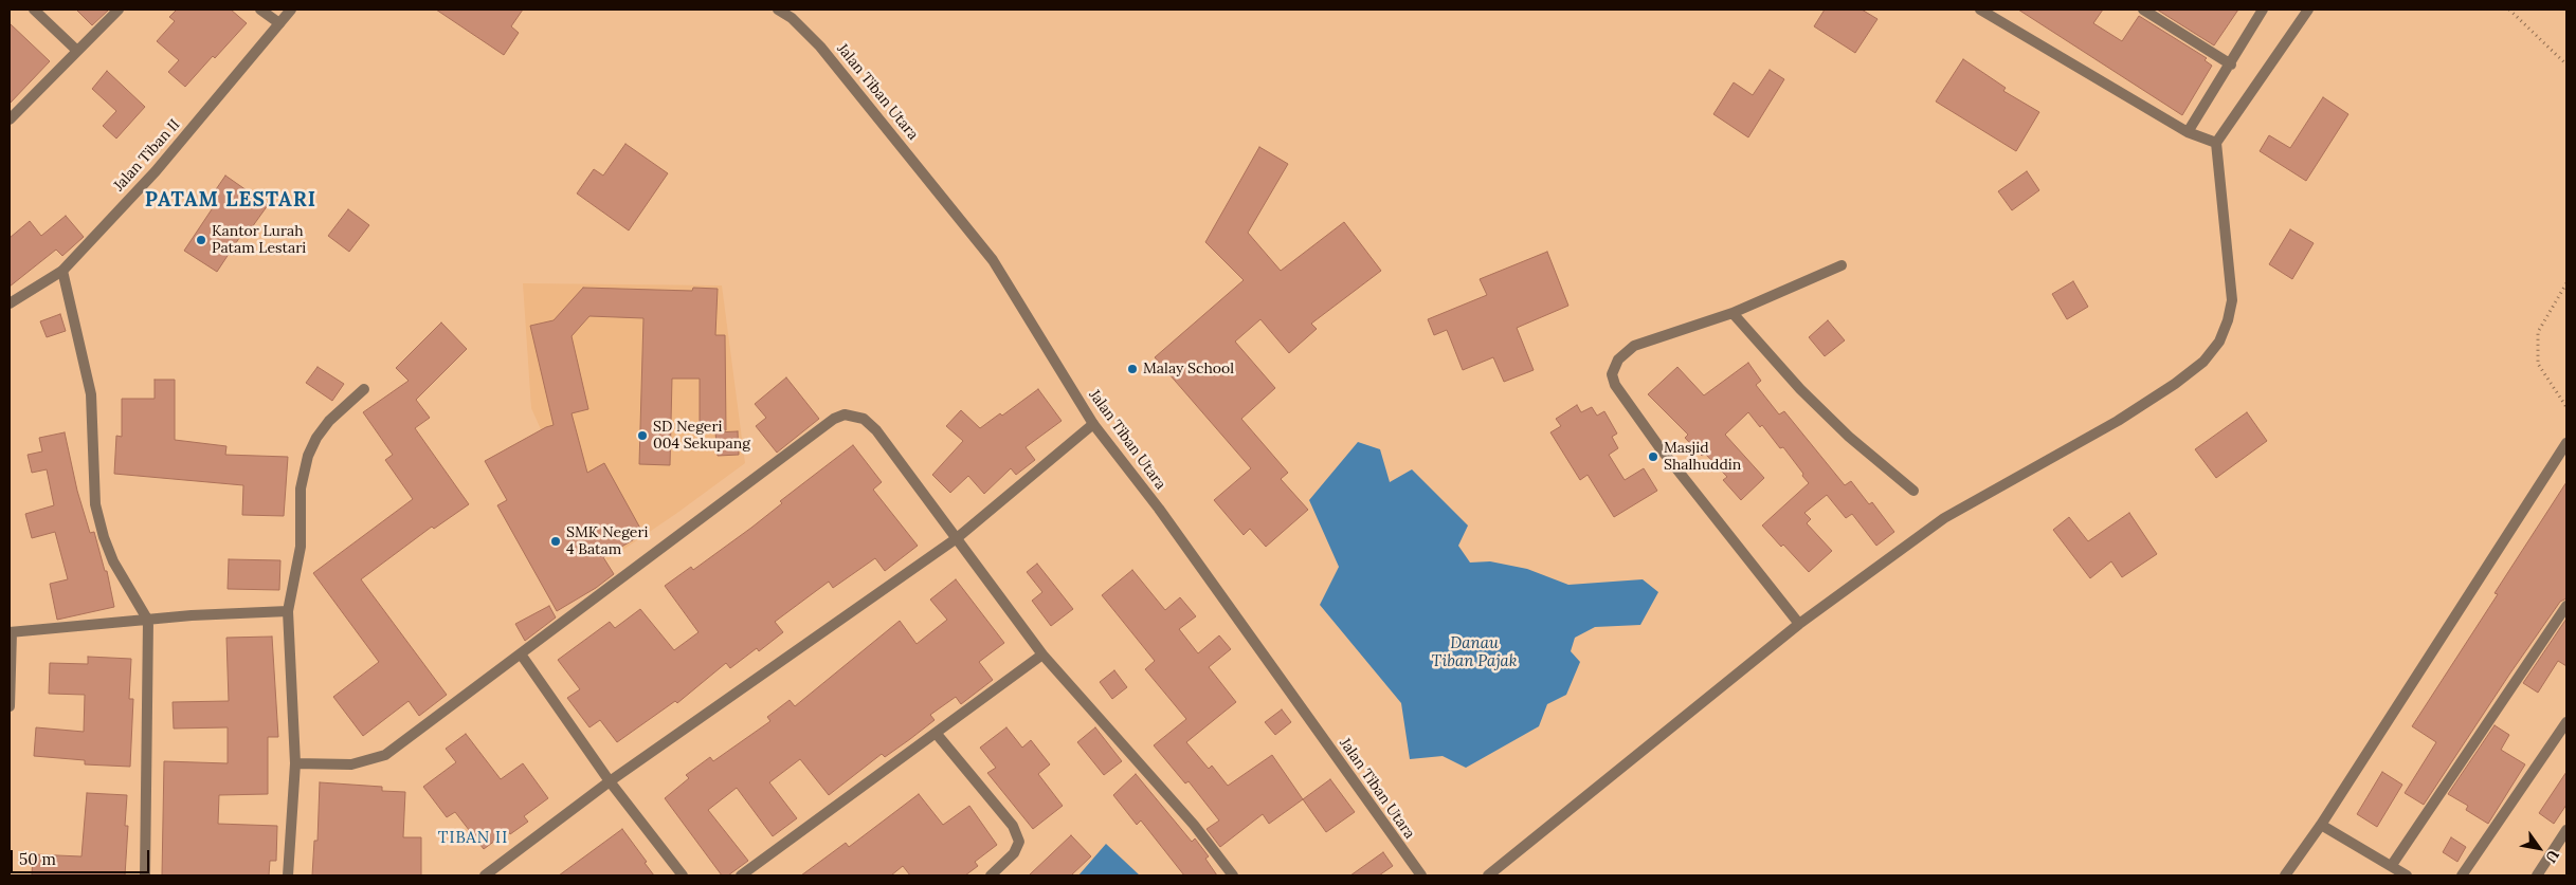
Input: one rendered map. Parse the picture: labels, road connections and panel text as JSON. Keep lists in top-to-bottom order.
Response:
{
  "streets": {
    "street": ["Jalan Tiban Utara", "Jalan Tiban II"]
  },
  "districts": ["PATAM LESTARI", "TIBAN II"],
  "water": ["Danau Tiban Pajak"],
  "places": [
    "Kantor Lurah Patam Lestari",
    "Malay School",
    "SD Negeri 004 Sekupang",
    "Masjid Shalhuddin",
    "SMK Negeri 4 Batam"
  ],
  "scale_bar": "50 m",
  "north": "bottom right"
}
